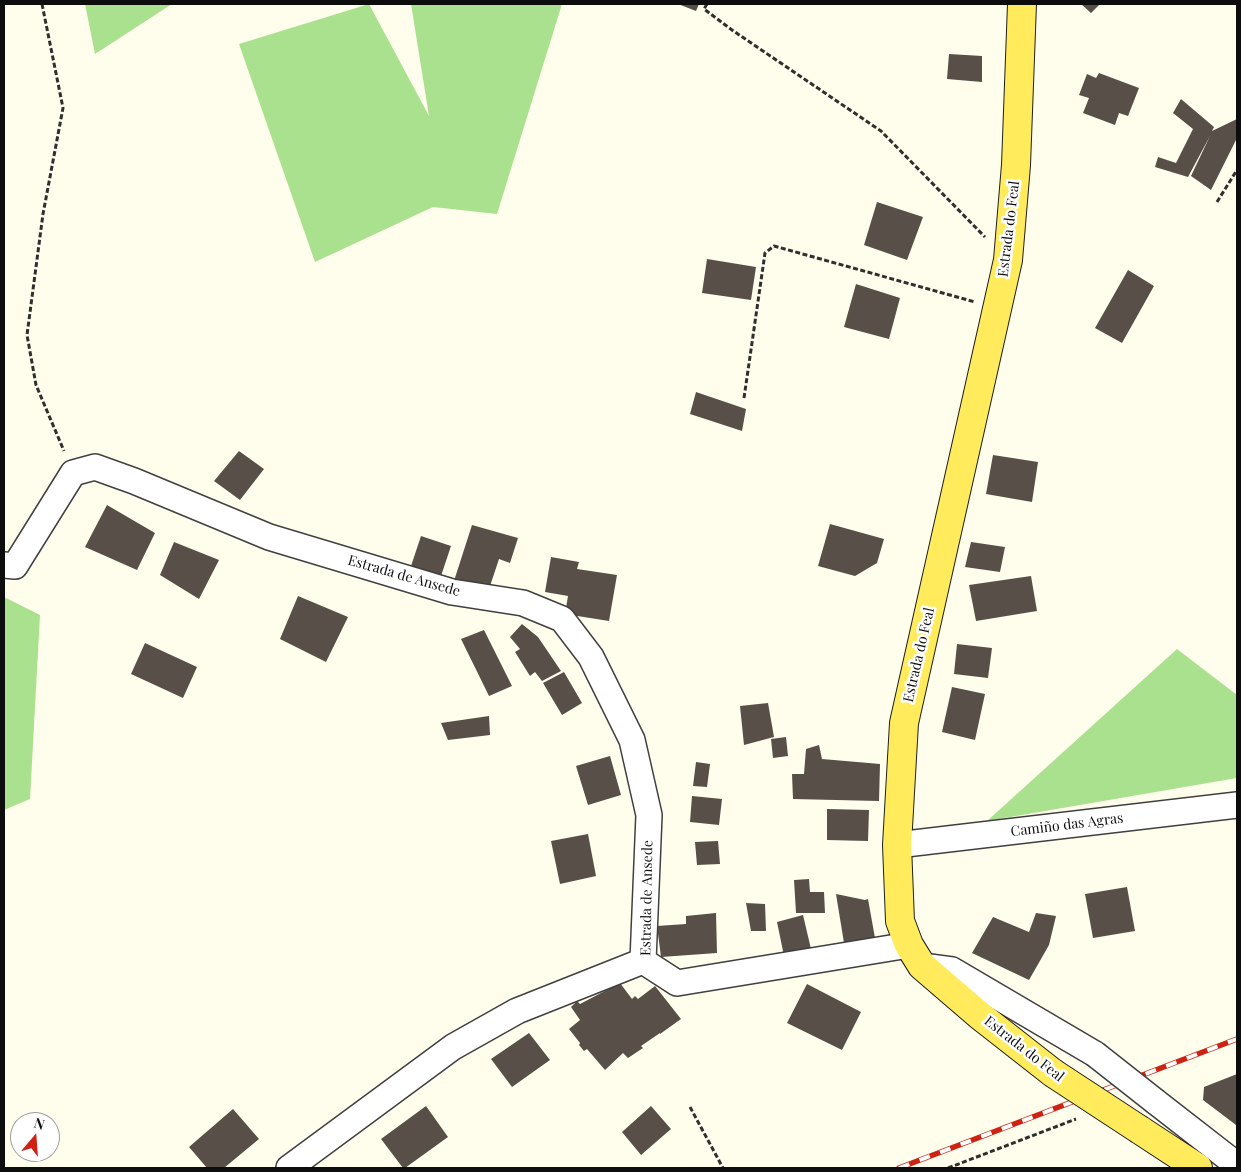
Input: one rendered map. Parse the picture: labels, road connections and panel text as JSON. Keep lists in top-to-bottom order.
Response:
{
  "streets": {
    "main road": ["Estrada do Feal"],
    "street": ["Estrada de Ansede", "Camiño das Agras"]
  },
  "crossings": [
    ["Estrada do Feal", "Estrada de Ansede"],
    ["Estrada do Feal", "Camiño das Agras"]
  ],
  "north": "top"
}
